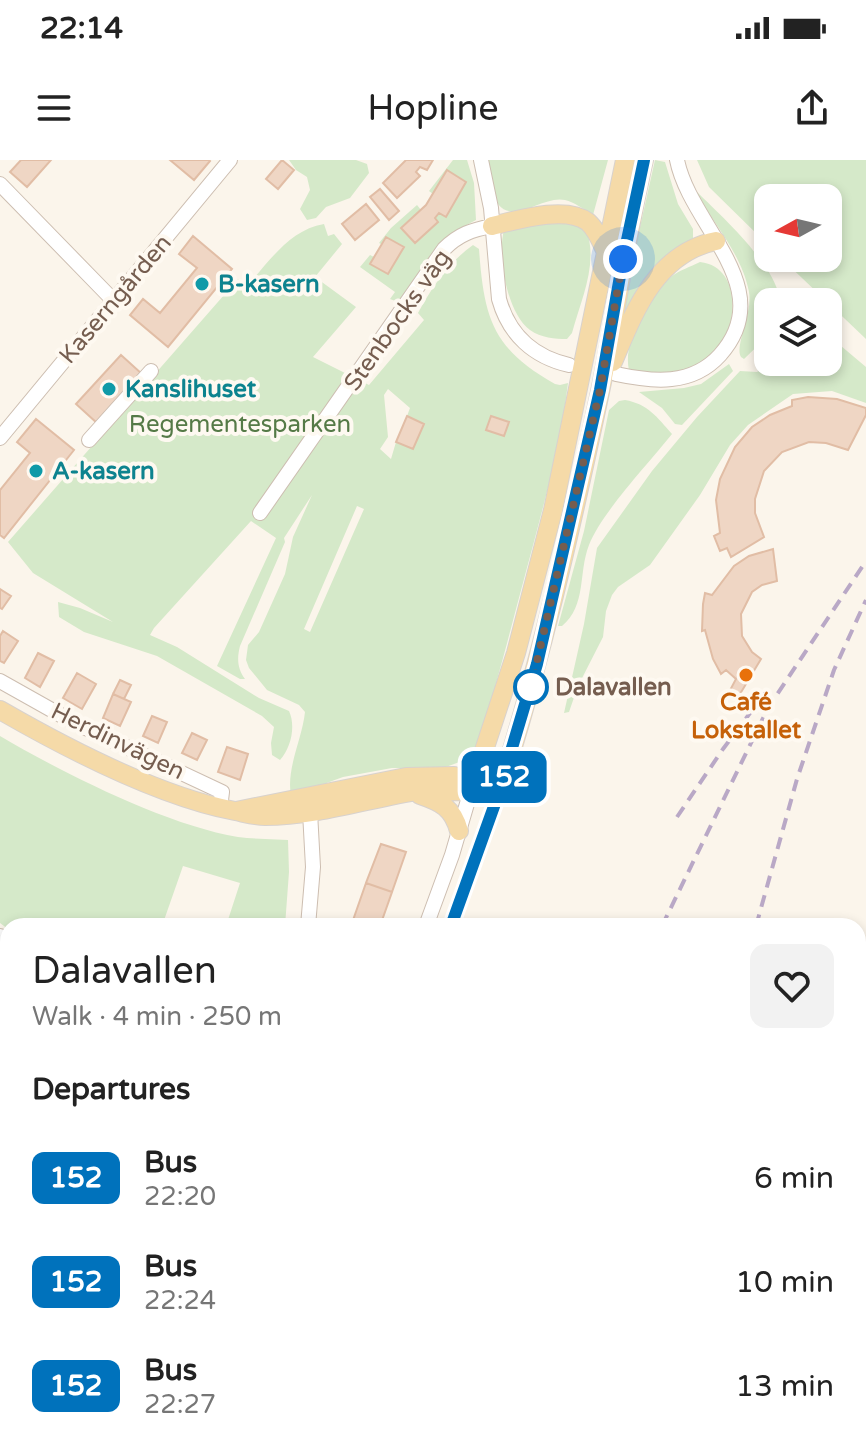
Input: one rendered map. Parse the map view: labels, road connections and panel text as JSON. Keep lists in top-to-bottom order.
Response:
{
  "streets": {
    "street": ["Kaserngården", "Stenbocks väg", "Herdinvägen"]
  },
  "parks": ["Regementesparken"],
  "places": [
    "B-kasern",
    "Kanslihuset",
    "A-kasern",
    "Café Lokstallet",
    "Dalavallen"
  ],
  "lines": ["bus line 152"],
  "north": "left",
  "page": {
    "status": "22:14",
    "header": "Hopline",
    "on_map": "152",
    "heading": [
      ["Dalavallen", "Walk · 4 min · 250 m"],
      "Departures"
    ],
    "list": [
      {
        "mark": "152",
        "name": "Bus",
        "note": "22:20",
        "value": "6 min"
      },
      {
        "mark": "152",
        "name": "Bus",
        "note": "22:24",
        "value": "10 min"
      },
      {
        "mark": "152",
        "name": "Bus",
        "note": "22:27",
        "value": "13 min"
      }
    ]
  }
}
